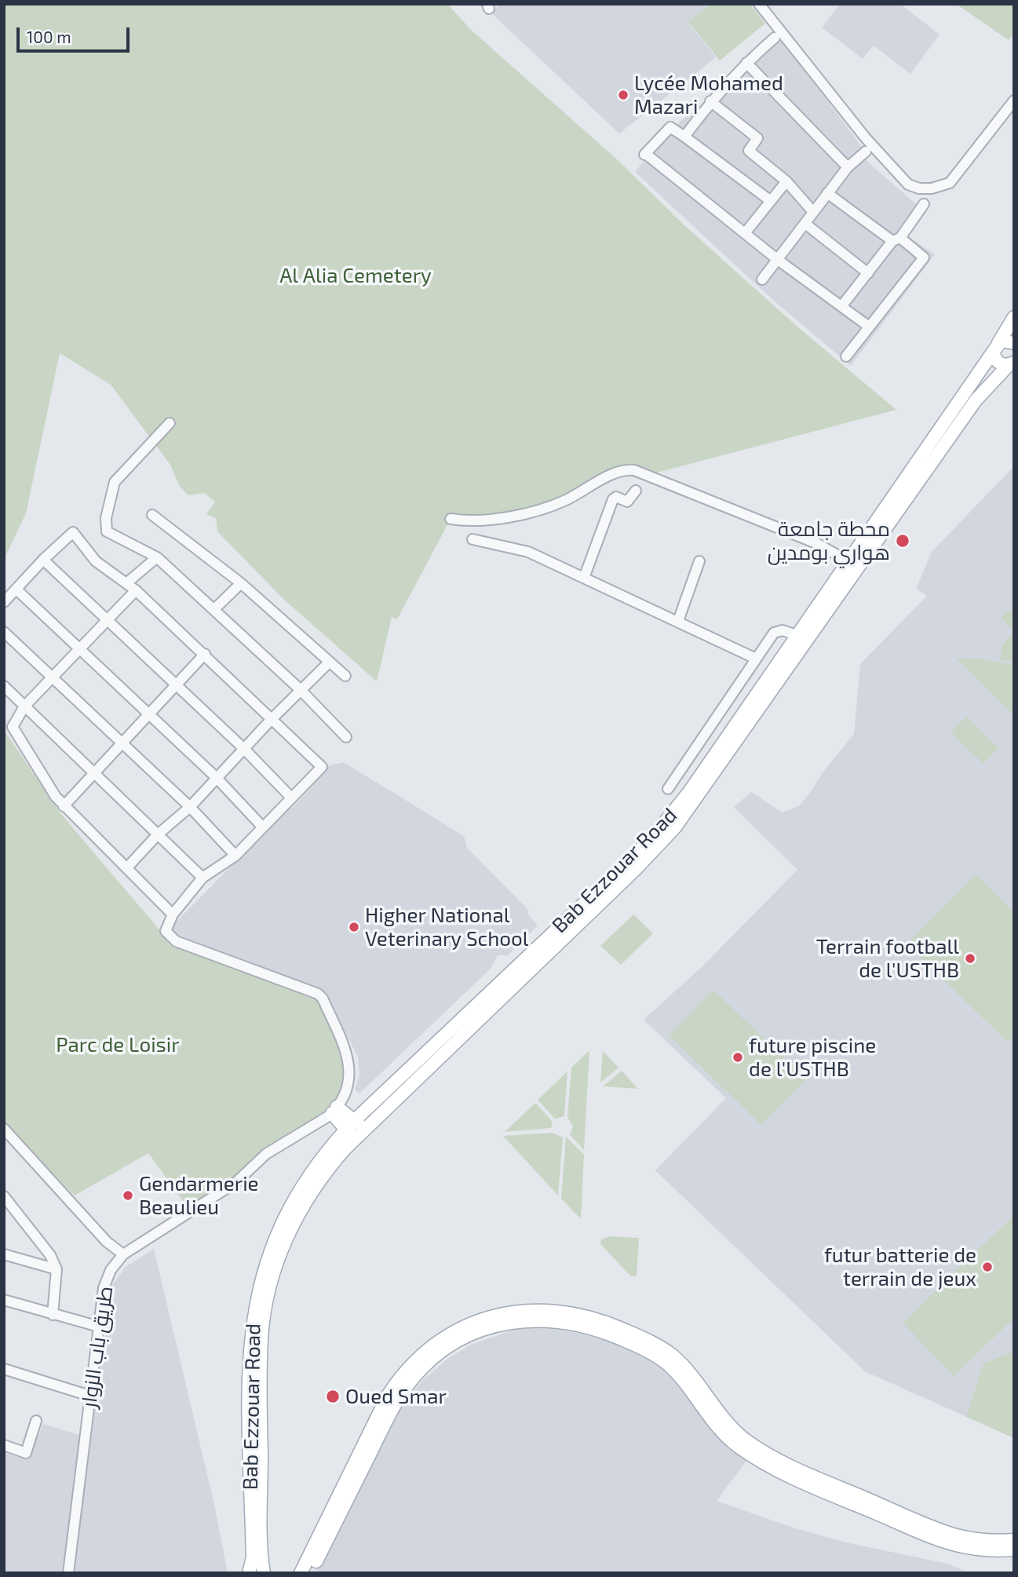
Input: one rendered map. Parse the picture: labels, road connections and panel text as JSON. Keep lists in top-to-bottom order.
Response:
{
  "streets": {
    "main road": ["Bab Ezzouar Road"],
    "street": ["طريق باب الزوار"]
  },
  "parks": ["Al Alia Cemetery", "Parc de Loisir"],
  "places": [
    "Lycée Mohamed Mazari",
    "محطة جامعة هواري بومدين",
    "Higher National Veterinary School",
    "Terrain football de l'USTHB",
    "future piscine de l'USTHB",
    "Gendarmerie Beaulieu",
    "futur batterie de terrain de jeux",
    "Oued Smar"
  ],
  "scale_bar": "100 m"
}
